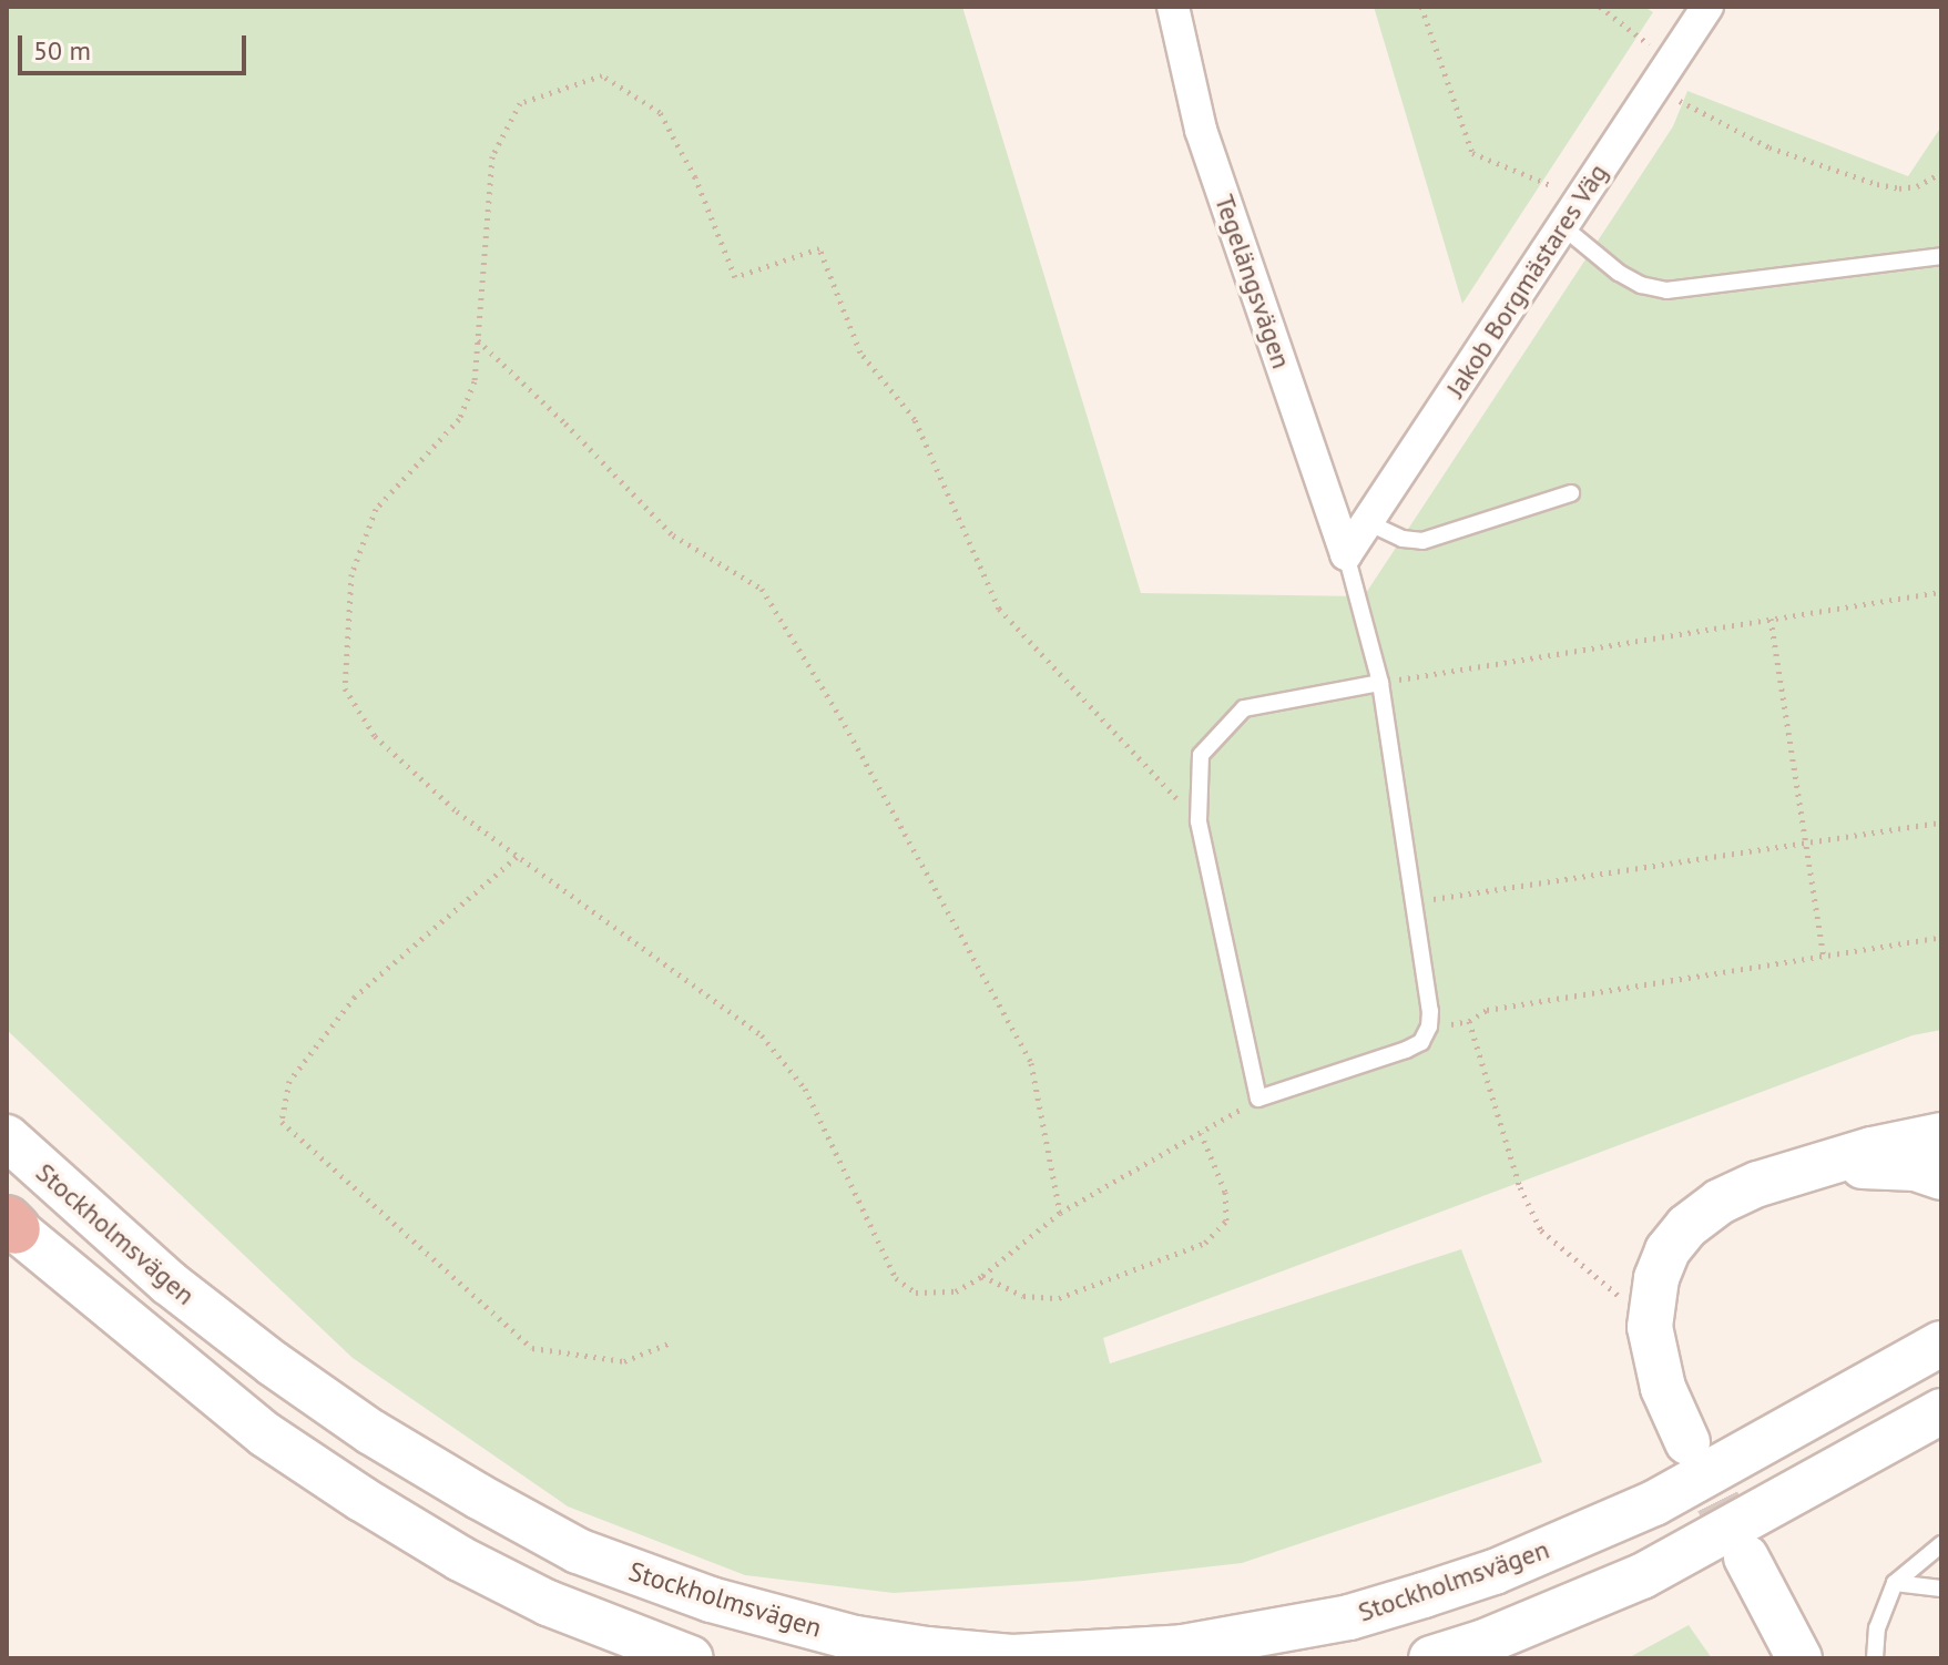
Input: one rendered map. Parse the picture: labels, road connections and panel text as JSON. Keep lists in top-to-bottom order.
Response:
{
  "streets": {
    "main road": ["Stockholmsvägen"],
    "street": ["Jakob Borgmästares Väg", "Tegelängsvägen"]
  },
  "crossings": [
    ["Jakob Borgmästares Väg", "Tegelängsvägen"]
  ],
  "scale_bar": "50 m"
}
